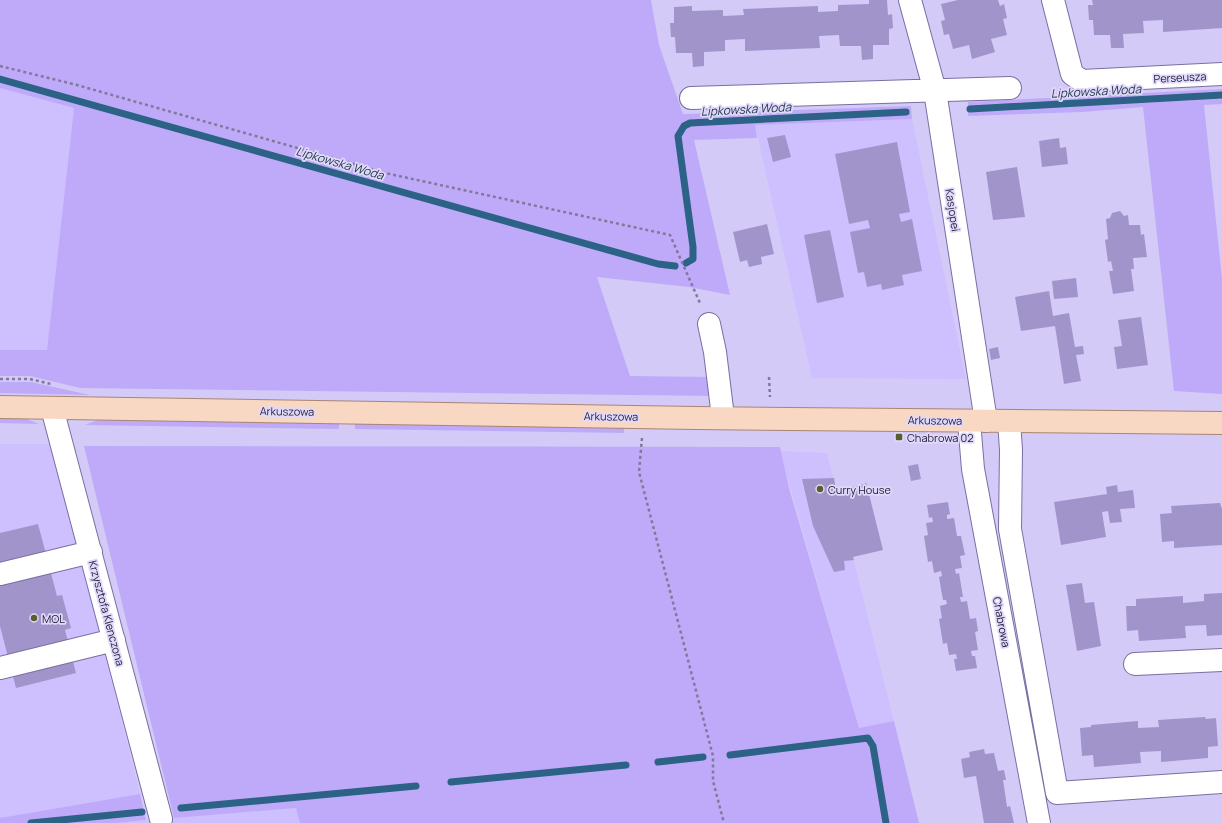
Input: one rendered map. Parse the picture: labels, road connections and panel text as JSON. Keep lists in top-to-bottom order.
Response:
{
  "streets": {
    "main road": ["Arkuszowa"],
    "street": [
      "Perseusza",
      "Kasjopei",
      "Krzysztofa Klenczona",
      "Chabrowa"
    ]
  },
  "crossings": [
    ["Kasjopei", "Arkuszowa"],
    ["Kasjopei", "Chabrowa"],
    ["Arkuszowa", "Krzysztofa Klenczona"],
    ["Arkuszowa", "Chabrowa"]
  ],
  "water": ["Lipkowska Woda"],
  "places": {
    "transit": ["Chabrowa 02"],
    "other": ["Curry House", "MOL"]
  }
}
